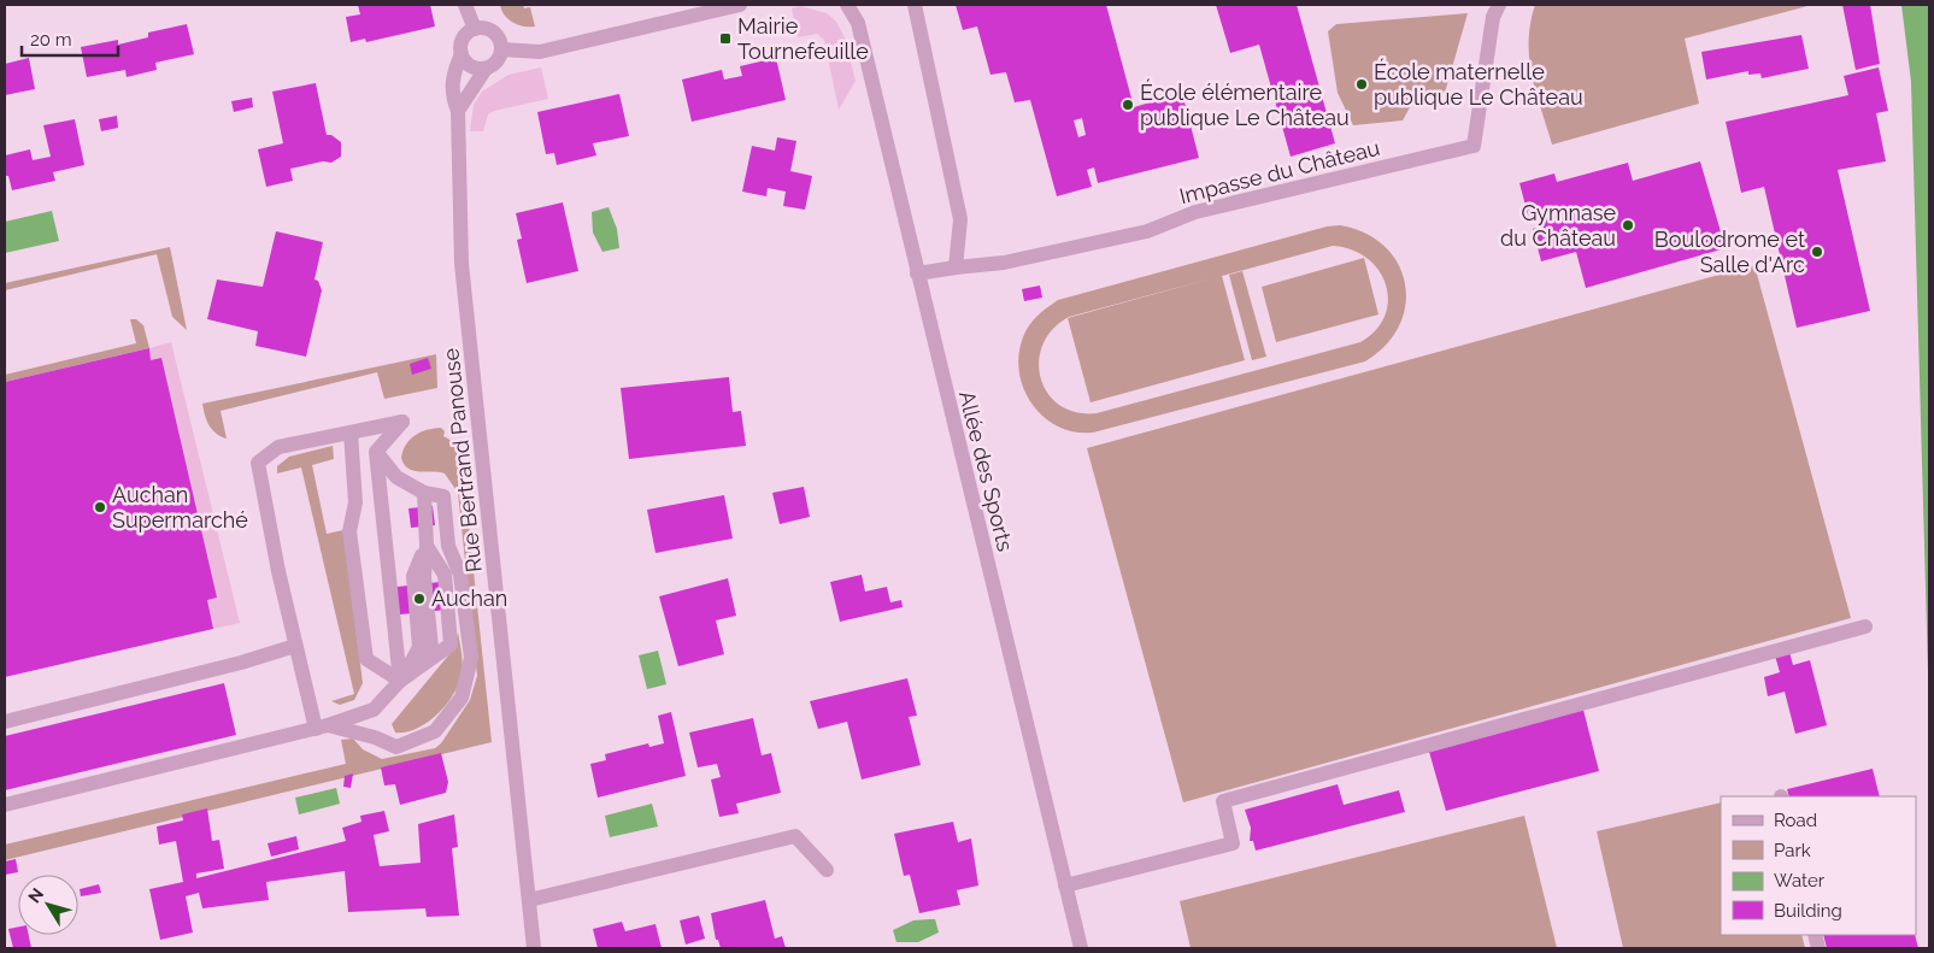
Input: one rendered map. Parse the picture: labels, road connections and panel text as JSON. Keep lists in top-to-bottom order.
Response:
{
  "streets": {
    "street": ["Impasse du Château", "Rue Bertrand Panouse", "Allée des Sports"]
  },
  "places": {
    "transit": ["Mairie Tournefeuille"],
    "other": [
      "École maternelle publique Le Château",
      "École élémentaire publique Le Château",
      "Gymnase du Château",
      "Boulodrome et Salle d'Arc",
      "Auchan Supermarché",
      "Auchan"
    ]
  },
  "legend": [
    "Road",
    "Park",
    "Water",
    "Building"
  ],
  "scale_bar": "20 m",
  "north": "top left"
}
